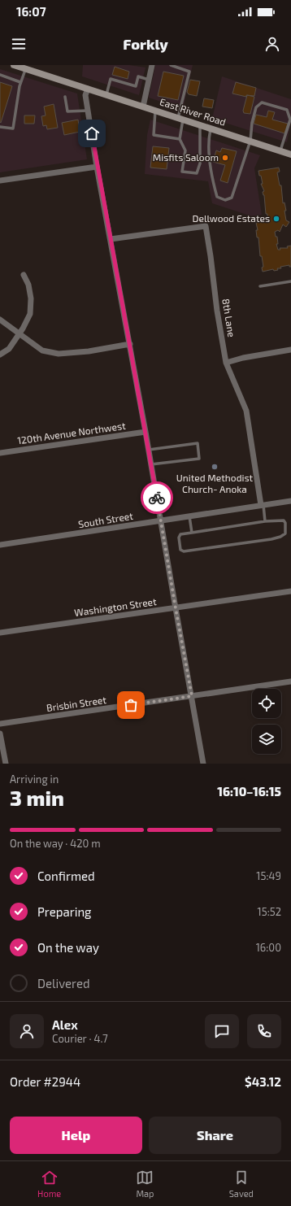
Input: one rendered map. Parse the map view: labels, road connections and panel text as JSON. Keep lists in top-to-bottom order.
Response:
{
  "streets": {
    "main road": ["East River Road"],
    "street": [
      "8th Lane",
      "120th Avenue Northwest",
      "South Street",
      "Washington Street",
      "Brisbin Street"
    ]
  },
  "crossings": [
    ["8th Lane", "South Street"]
  ],
  "places": ["Misfits Saloom", "Dellwood Estates", "United Methodist Church- Anoka"],
  "page": {
    "status": "16:07",
    "header": "Forkly",
    "heading": ["3 min", "Arriving in", "16:10–16:15"],
    "panel": [
      "Alex",
      "Courier · 4.7",
      "Order #2944",
      "$43.12"
    ],
    "bar": "On the way · 420 m",
    "list": [
      ["Confirmed", "15:49"],
      ["Preparing", "15:52"],
      ["On the way", "16:00"],
      "Delivered"
    ],
    "buttons": ["Help", "Share"],
    "tabs": ["Home", "Map", "Saved"]
  }
}
